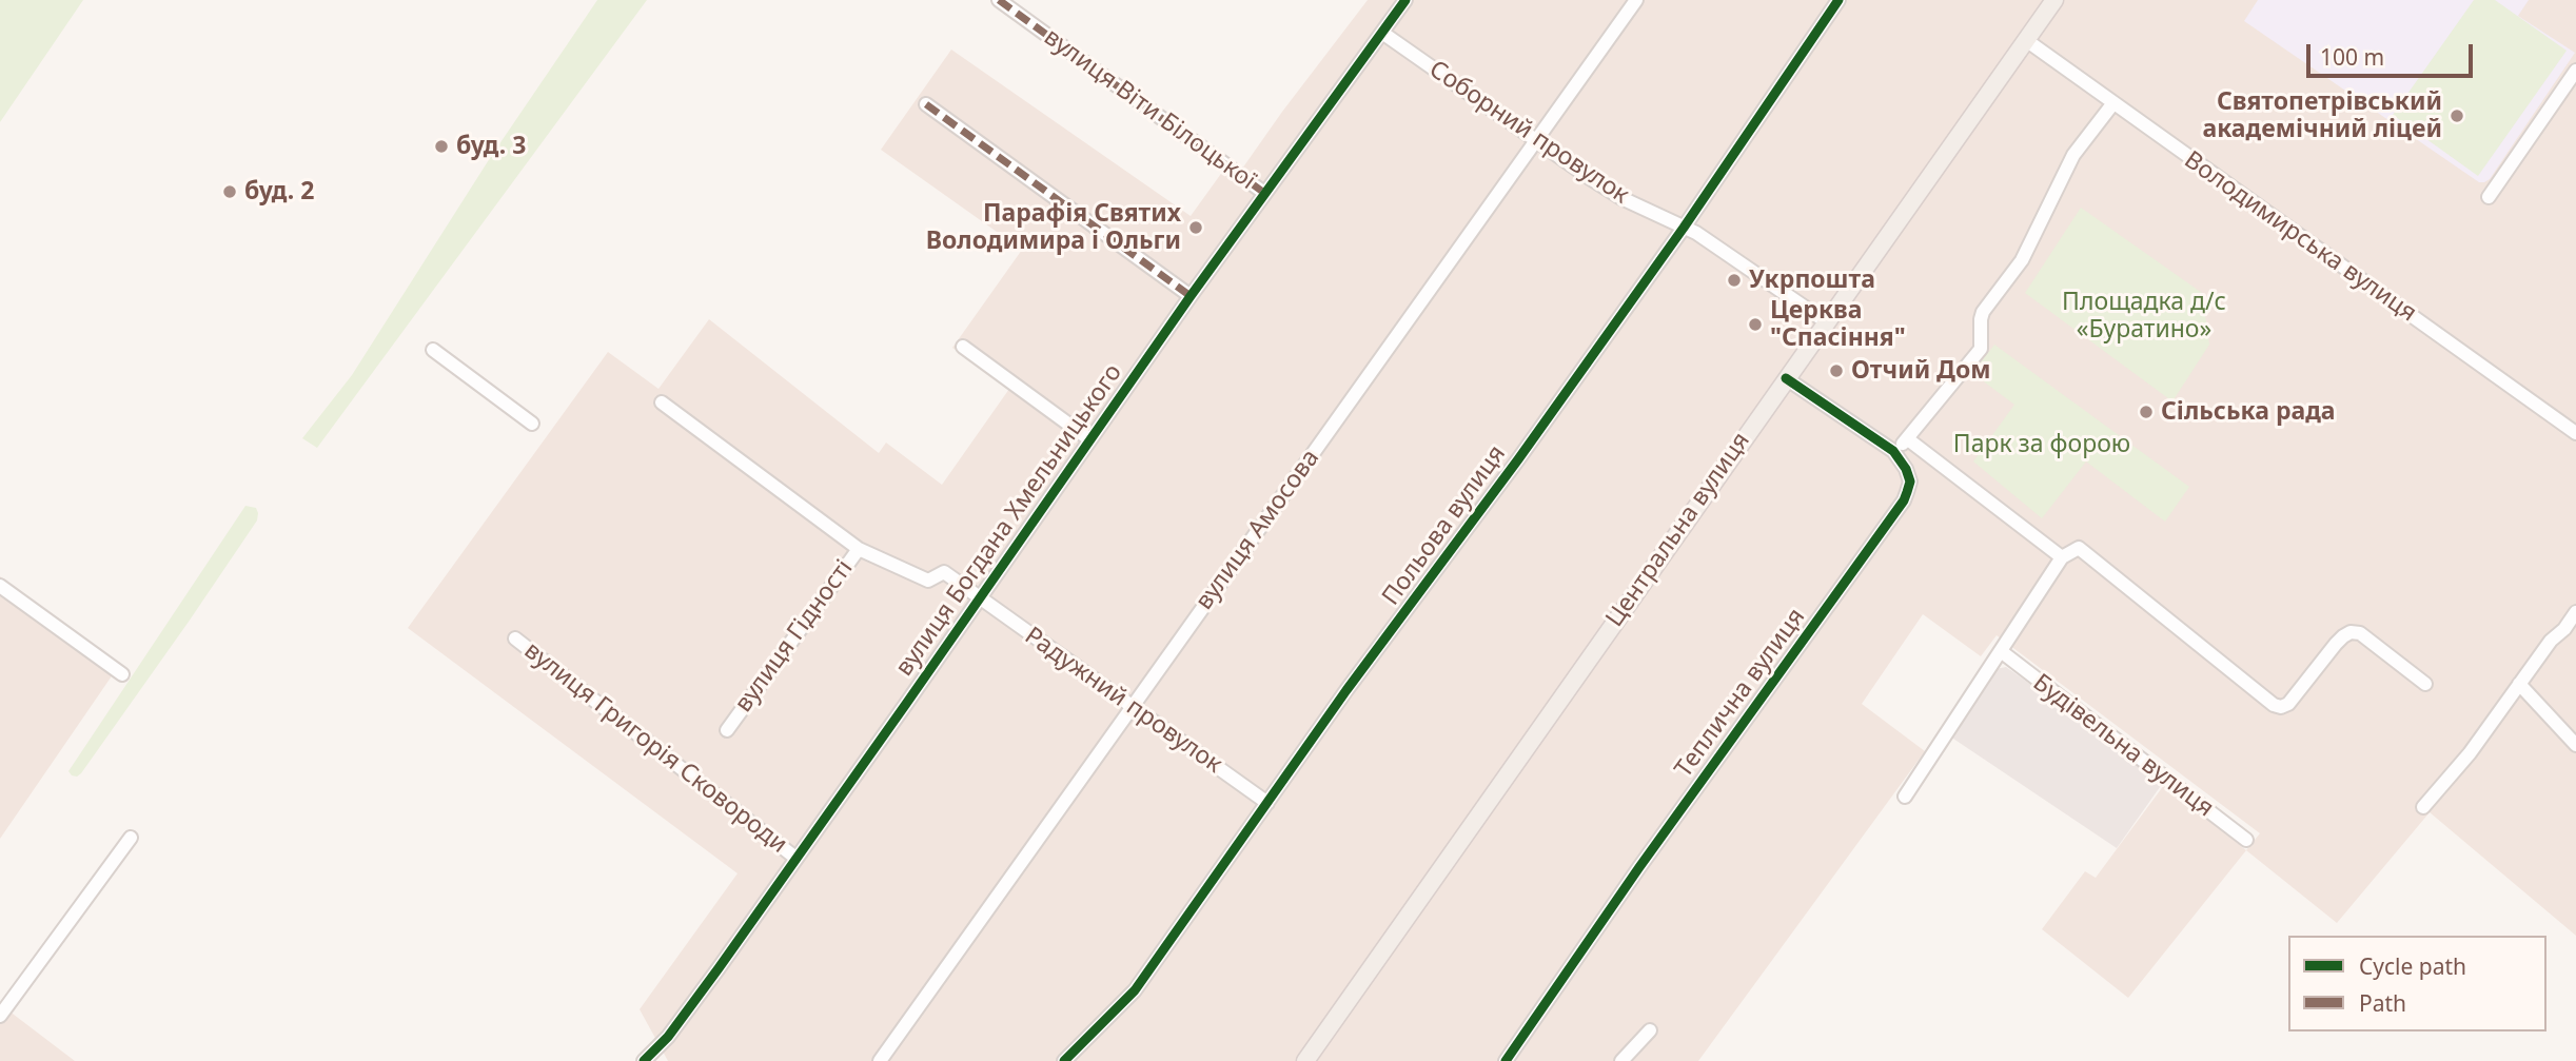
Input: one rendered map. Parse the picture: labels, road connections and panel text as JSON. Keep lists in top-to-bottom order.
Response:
{
  "streets": {
    "main road": ["Центральна вулиця"],
    "street": [
      "вулиця Віти Білоцької",
      "Соборний провулок",
      "Володимирська вулиця",
      "вулиця Богдана Хмельницького",
      "Польова вулиця",
      "вулиця Амосова",
      "вулиця Гідності",
      "Теплична вулиця",
      "Радужний провулок",
      "Будівельна вулиця",
      "вулиця Григорія Сковороди"
    ]
  },
  "crossings": [
    ["вулиця Віти Білоцької", "вулиця Богдана Хмельницького"],
    ["Соборний провулок", "вулиця Богдана Хмельницького"],
    ["Соборний провулок", "Польова вулиця"],
    ["Соборний провулок", "вулиця Амосова"],
    ["Соборний провулок", "Центральна вулиця"],
    ["Володимирська вулиця", "Центральна вулиця"],
    ["вулиця Богдана Хмельницького", "вулиця Гідності"],
    ["вулиця Богдана Хмельницького", "Радужний провулок"],
    ["вулиця Богдана Хмельницького", "вулиця Григорія Сковороди"],
    ["Польова вулиця", "Радужний провулок"],
    ["вулиця Амосова", "Радужний провулок"],
    ["вулиця Гідності", "Радужний провулок"]
  ],
  "parks": ["Площадка д/с «Буратино»", "Парк за форою"],
  "places": [
    "Святопетрівський академічний ліцей",
    "буд. 3",
    "буд. 2",
    "Парафія Святих Володимира і Ольги",
    "Укрпошта",
    "Церква \"Спасіння\"",
    "Отчий Дом",
    "Сільська рада"
  ],
  "legend": ["Cycle path", "Path"],
  "scale_bar": "100 m"
}
